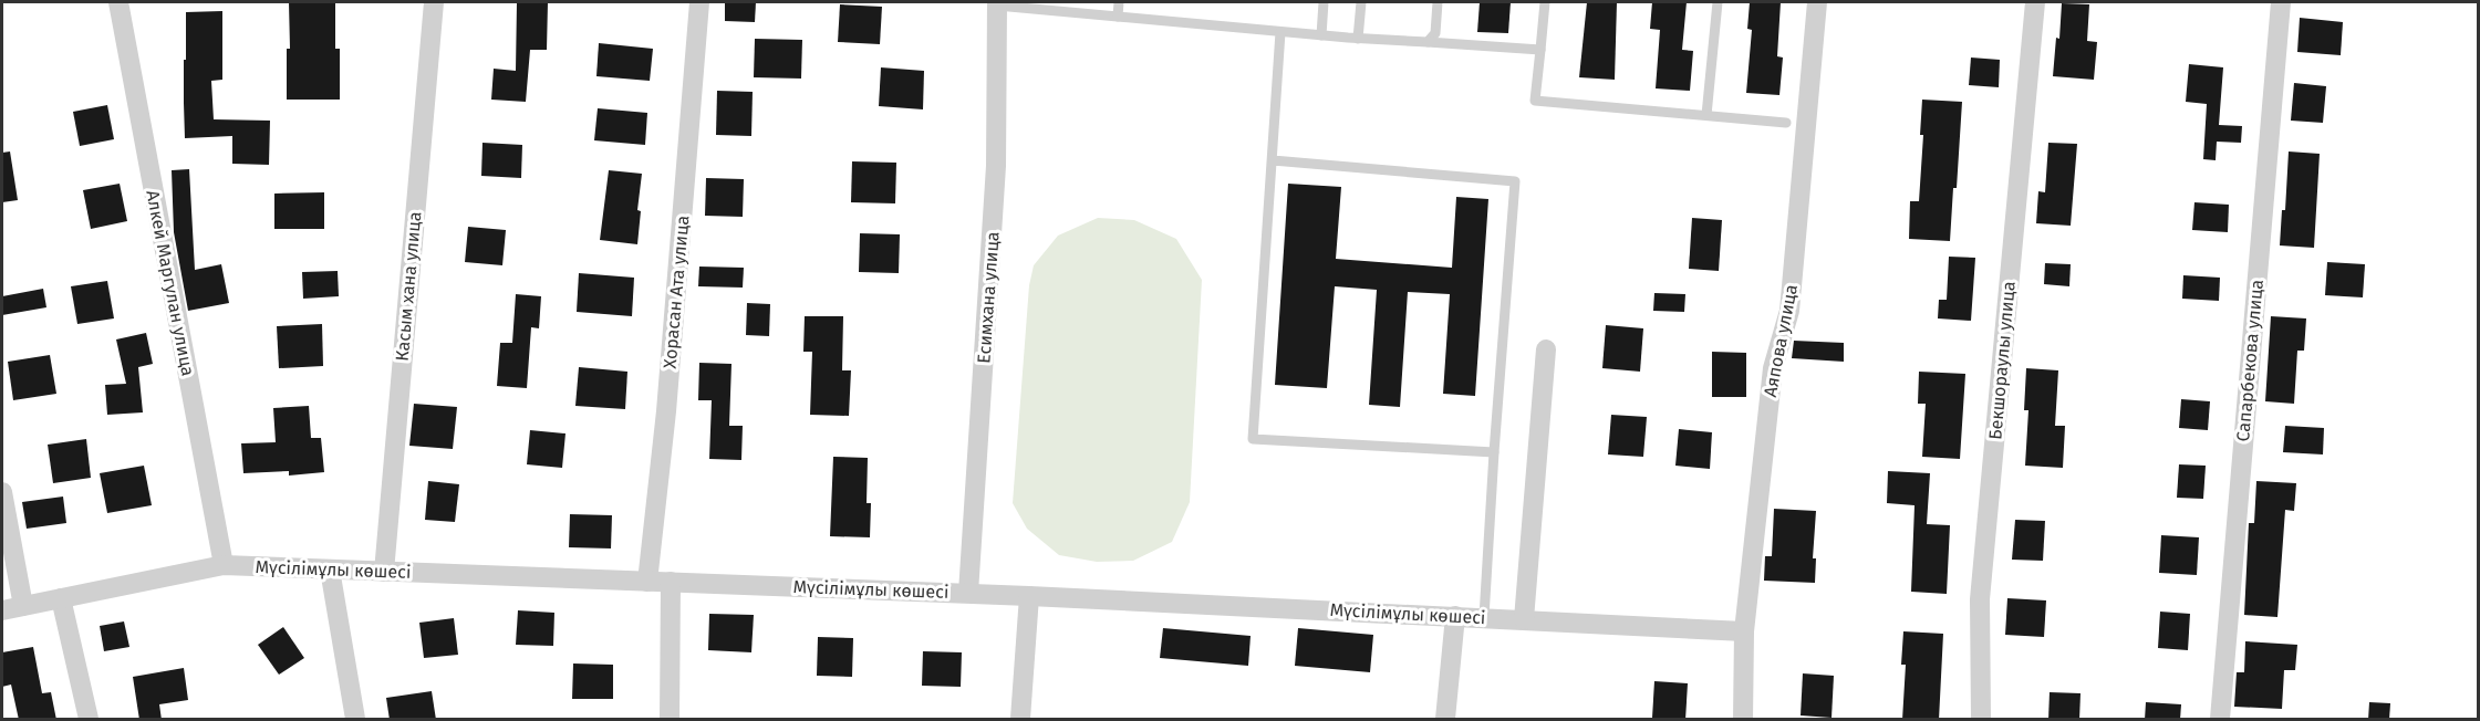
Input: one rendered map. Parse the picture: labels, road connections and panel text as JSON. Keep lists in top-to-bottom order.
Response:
{
  "streets": {
    "street": [
      "Алкей Маргулан улица",
      "Касым хана улица",
      "Хорасан Ата улица",
      "Есимхана улица",
      "Аяпова улица",
      "Бекшораулы улица",
      "Сапарбекова улица",
      "Мүсілімұлы көшесі"
    ]
  },
  "crossings": [
    ["Алкей Маргулан улица", "Мүсілімұлы көшесі"],
    ["Касым хана улица", "Мүсілімұлы көшесі"],
    ["Хорасан Ата улица", "Мүсілімұлы көшесі"],
    ["Есимхана улица", "Мүсілімұлы көшесі"],
    ["Аяпова улица", "Мүсілімұлы көшесі"]
  ]
}
